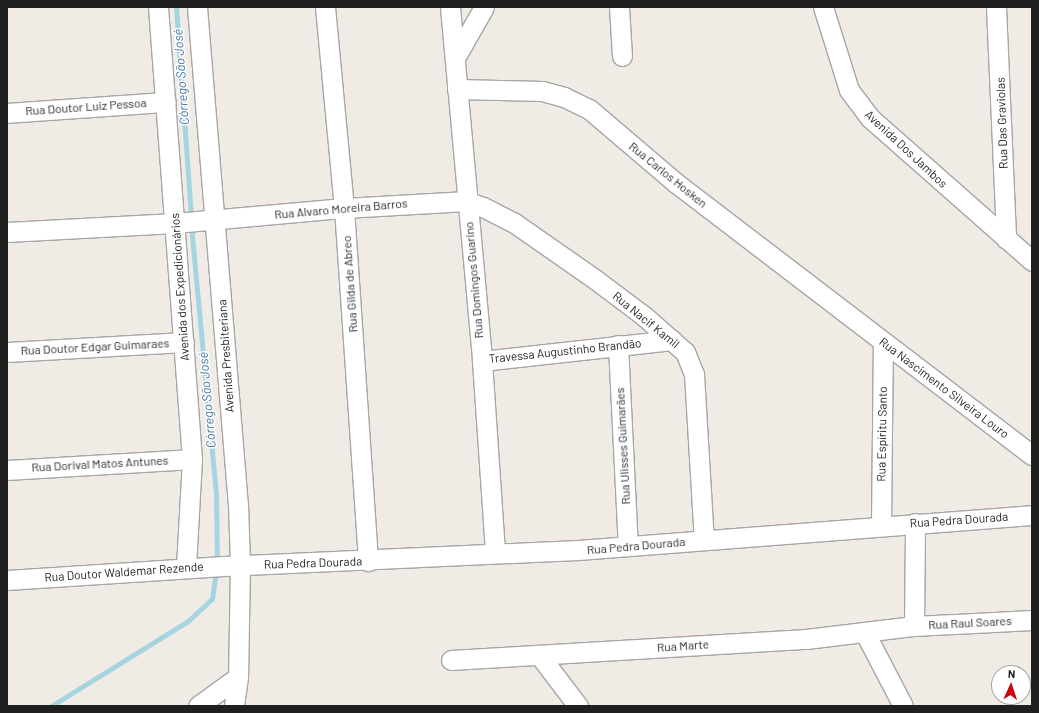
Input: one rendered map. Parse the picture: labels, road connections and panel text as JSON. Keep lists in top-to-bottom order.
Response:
{
  "streets": {
    "street": [
      "Rua Doutor Luiz Pessoa",
      "Rua Das Graviolas",
      "Avenida Dos Jambos",
      "Rua Carlos Hosken",
      "Rua Alvaro Moreira Barros",
      "Rua Domingos Guarino",
      "Rua Gilda de Abreo",
      "Avenida dos Expedicionários",
      "Rua Nacif Kamil",
      "Rua Doutor Edgar Guimaraes",
      "Travessa Augustinho Brandão",
      "Avenida Presbiteriana",
      "Rua Nascimento Silveira Louro",
      "Rua Espíritu Santo",
      "Rua Ulisses Guimarães",
      "Rua Dorival Matos Antunes",
      "Rua Pedra Dourada",
      "Rua Doutor Waldemar Rezende",
      "Rua Raul Soares",
      "Rua Marte"
    ]
  },
  "crossings": [
    ["Rua Doutor Luiz Pessoa", "Avenida dos Expedicionários"],
    ["Rua Das Graviolas", "Avenida Dos Jambos"],
    ["Rua Carlos Hosken", "Rua Domingos Guarino"],
    ["Rua Carlos Hosken", "Rua Nascimento Silveira Louro"],
    ["Rua Alvaro Moreira Barros", "Rua Domingos Guarino"],
    ["Rua Alvaro Moreira Barros", "Rua Gilda de Abreo"],
    ["Rua Alvaro Moreira Barros", "Avenida dos Expedicionários"],
    ["Rua Alvaro Moreira Barros", "Rua Nacif Kamil"],
    ["Rua Alvaro Moreira Barros", "Avenida Presbiteriana"],
    ["Rua Domingos Guarino", "Rua Nacif Kamil"],
    ["Rua Domingos Guarino", "Travessa Augustinho Brandão"],
    ["Rua Domingos Guarino", "Rua Pedra Dourada"],
    ["Rua Gilda de Abreo", "Rua Pedra Dourada"],
    ["Avenida dos Expedicionários", "Rua Doutor Edgar Guimaraes"],
    ["Avenida dos Expedicionários", "Avenida Presbiteriana"],
    ["Avenida dos Expedicionários", "Rua Dorival Matos Antunes"],
    ["Avenida dos Expedicionários", "Rua Doutor Waldemar Rezende"],
    ["Rua Nacif Kamil", "Travessa Augustinho Brandão"],
    ["Rua Nacif Kamil", "Rua Pedra Dourada"],
    ["Travessa Augustinho Brandão", "Rua Ulisses Guimarães"],
    ["Avenida Presbiteriana", "Rua Pedra Dourada"],
    ["Avenida Presbiteriana", "Rua Doutor Waldemar Rezende"],
    ["Rua Nascimento Silveira Louro", "Rua Espíritu Santo"],
    ["Rua Espíritu Santo", "Rua Pedra Dourada"],
    ["Rua Ulisses Guimarães", "Rua Pedra Dourada"],
    ["Rua Pedra Dourada", "Rua Doutor Waldemar Rezende"],
    ["Rua Pedra Dourada", "Rua Raul Soares"],
    ["Rua Raul Soares", "Rua Marte"]
  ],
  "water": ["Córrego São José"],
  "north": "top"
}
